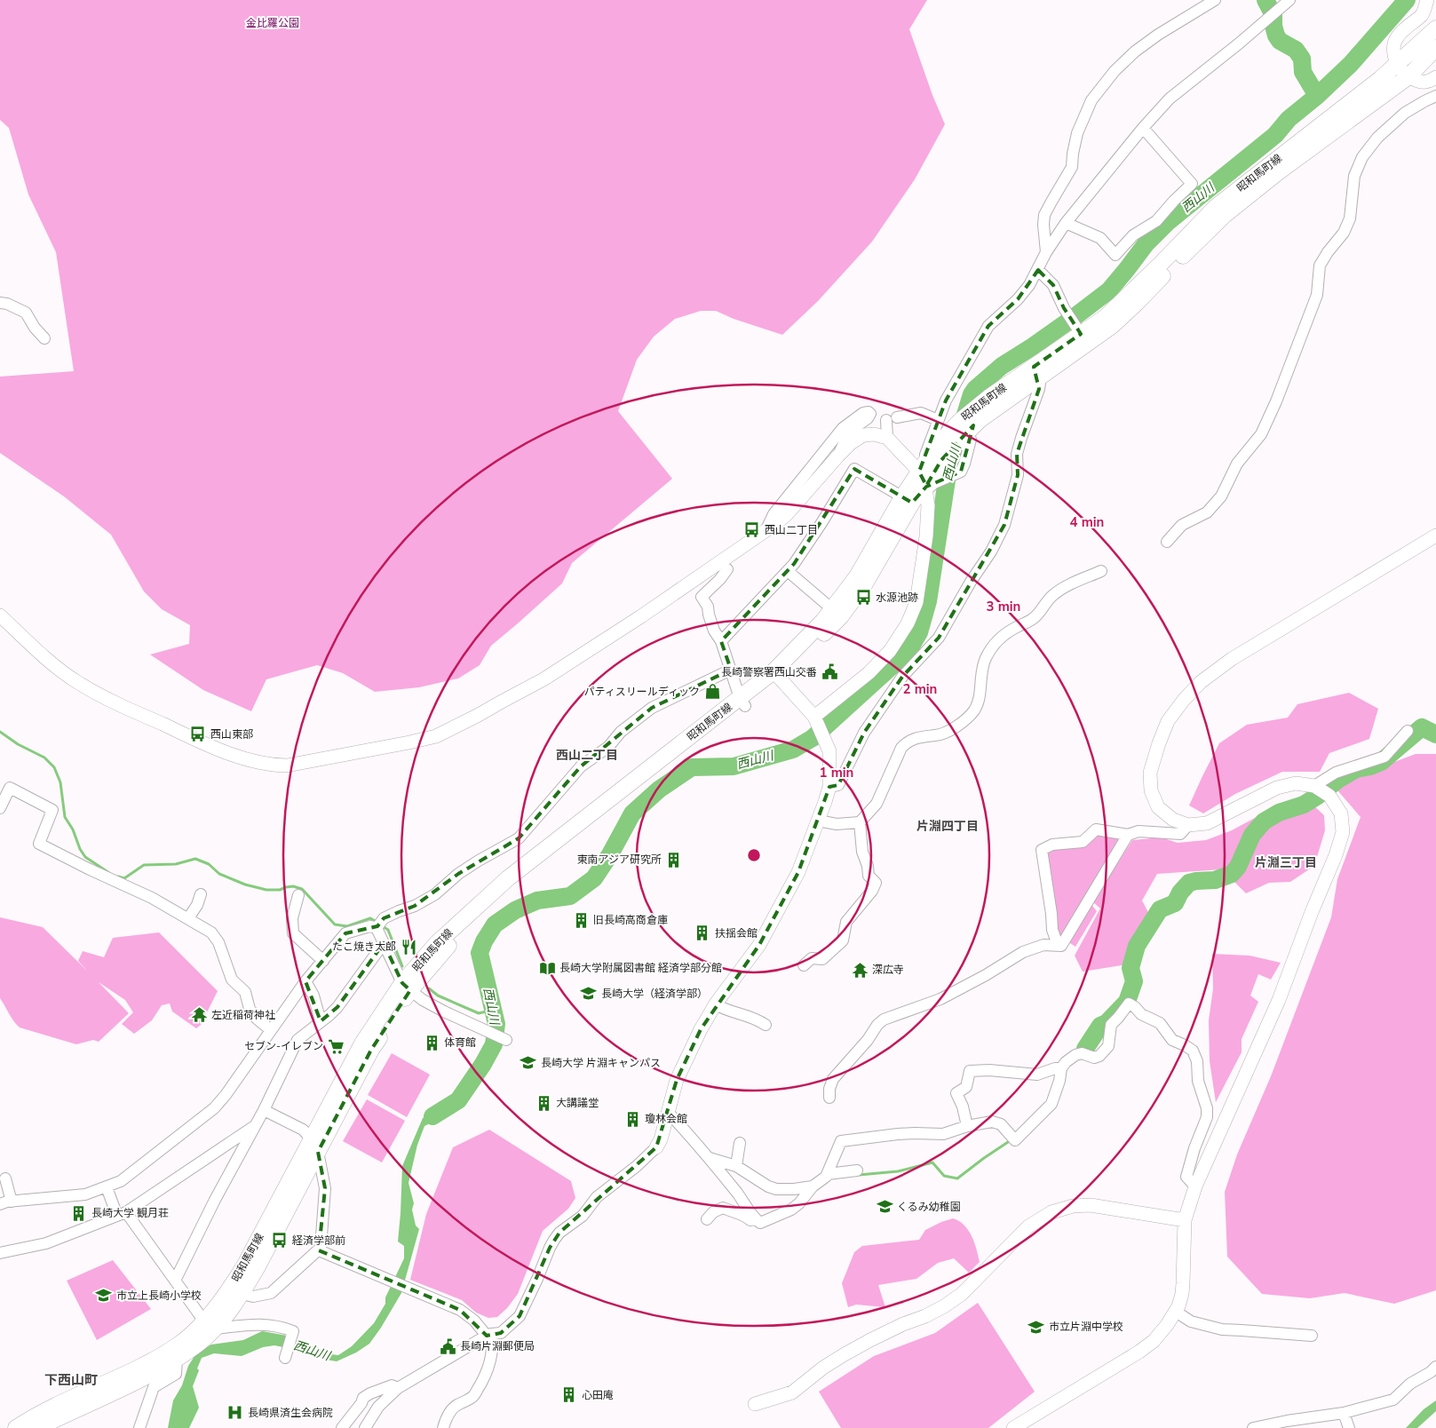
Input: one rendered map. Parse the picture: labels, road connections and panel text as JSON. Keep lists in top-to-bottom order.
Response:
{
  "streets": {
    "main road": ["昭和馬町線"]
  },
  "districts": [
    "西山二丁目",
    "片淵四丁目",
    "片淵三丁目",
    "下西山町"
  ],
  "water": ["西山川"],
  "parks": ["金比羅公園"],
  "places": {
    "bus stop": [
      "西山二丁目",
      "水源池跡",
      "西山東部",
      "経済学部前"
    ],
    "public building": ["長崎警察署西山交番", "長崎片淵郵便局"],
    "shop": ["パティスリールディック"],
    "building": [
      "東南アジア研究所",
      "旧長崎高商倉庫",
      "扶揺会館",
      "体育館",
      "大講議堂",
      "瓊林会館",
      "長崎大学 観月荘",
      "心田庵"
    ],
    "restaurant": ["たこ焼き太郎"],
    "library": ["長崎大学附属図書館 経済学部分館"],
    "temple": ["深広寺", "左近稲荷神社"],
    "school or university": [
      "長崎大学（経済学部）",
      "長崎大学 片淵キャンパス",
      "くるみ幼稚園",
      "市立上長崎小学校",
      "市立片淵中学校"
    ],
    "supermarket": ["セブン-イレブン"],
    "hospital": ["長崎県済生会病院"]
  },
  "rings": [
    "4 min",
    "3 min",
    "2 min",
    "1 min"
  ]
}
